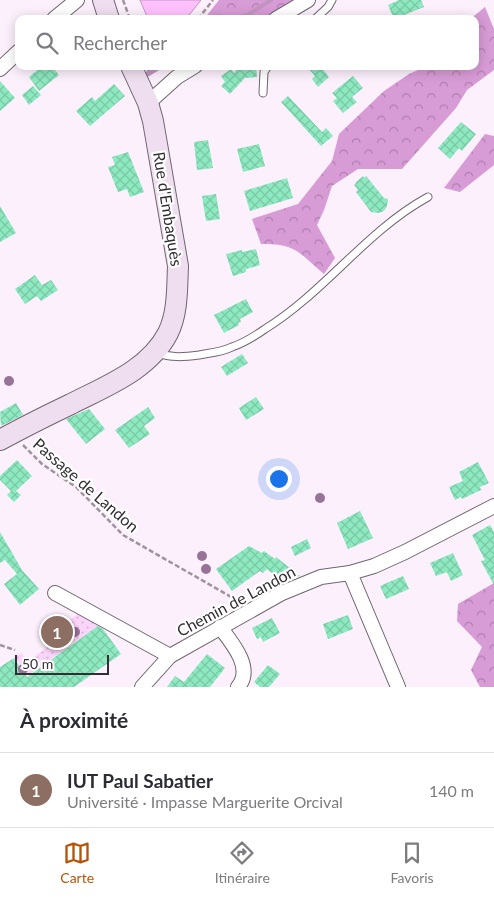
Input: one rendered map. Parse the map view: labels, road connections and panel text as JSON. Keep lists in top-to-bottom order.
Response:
{
  "streets": {
    "street": ["Rue d'Embaquès", "Chemin de Landon"],
    "path": ["Passage de Landon"]
  },
  "crossings": [
    ["Rue d'Embaquès", "Passage de Landon"],
    ["Passage de Landon", "Chemin de Landon"]
  ],
  "scale_bar": "50 m",
  "page": {
    "search": "Rechercher",
    "pins": "1",
    "scale": "50 m",
    "heading": "À proximité",
    "list": [
      {
        "mark": "1",
        "name": "IUT Paul Sabatier",
        "note": "Université · Impasse Marguerite Orcival",
        "value": "140 m"
      }
    ],
    "nav": ["Carte", "Itinéraire", "Favoris"]
  }
}
